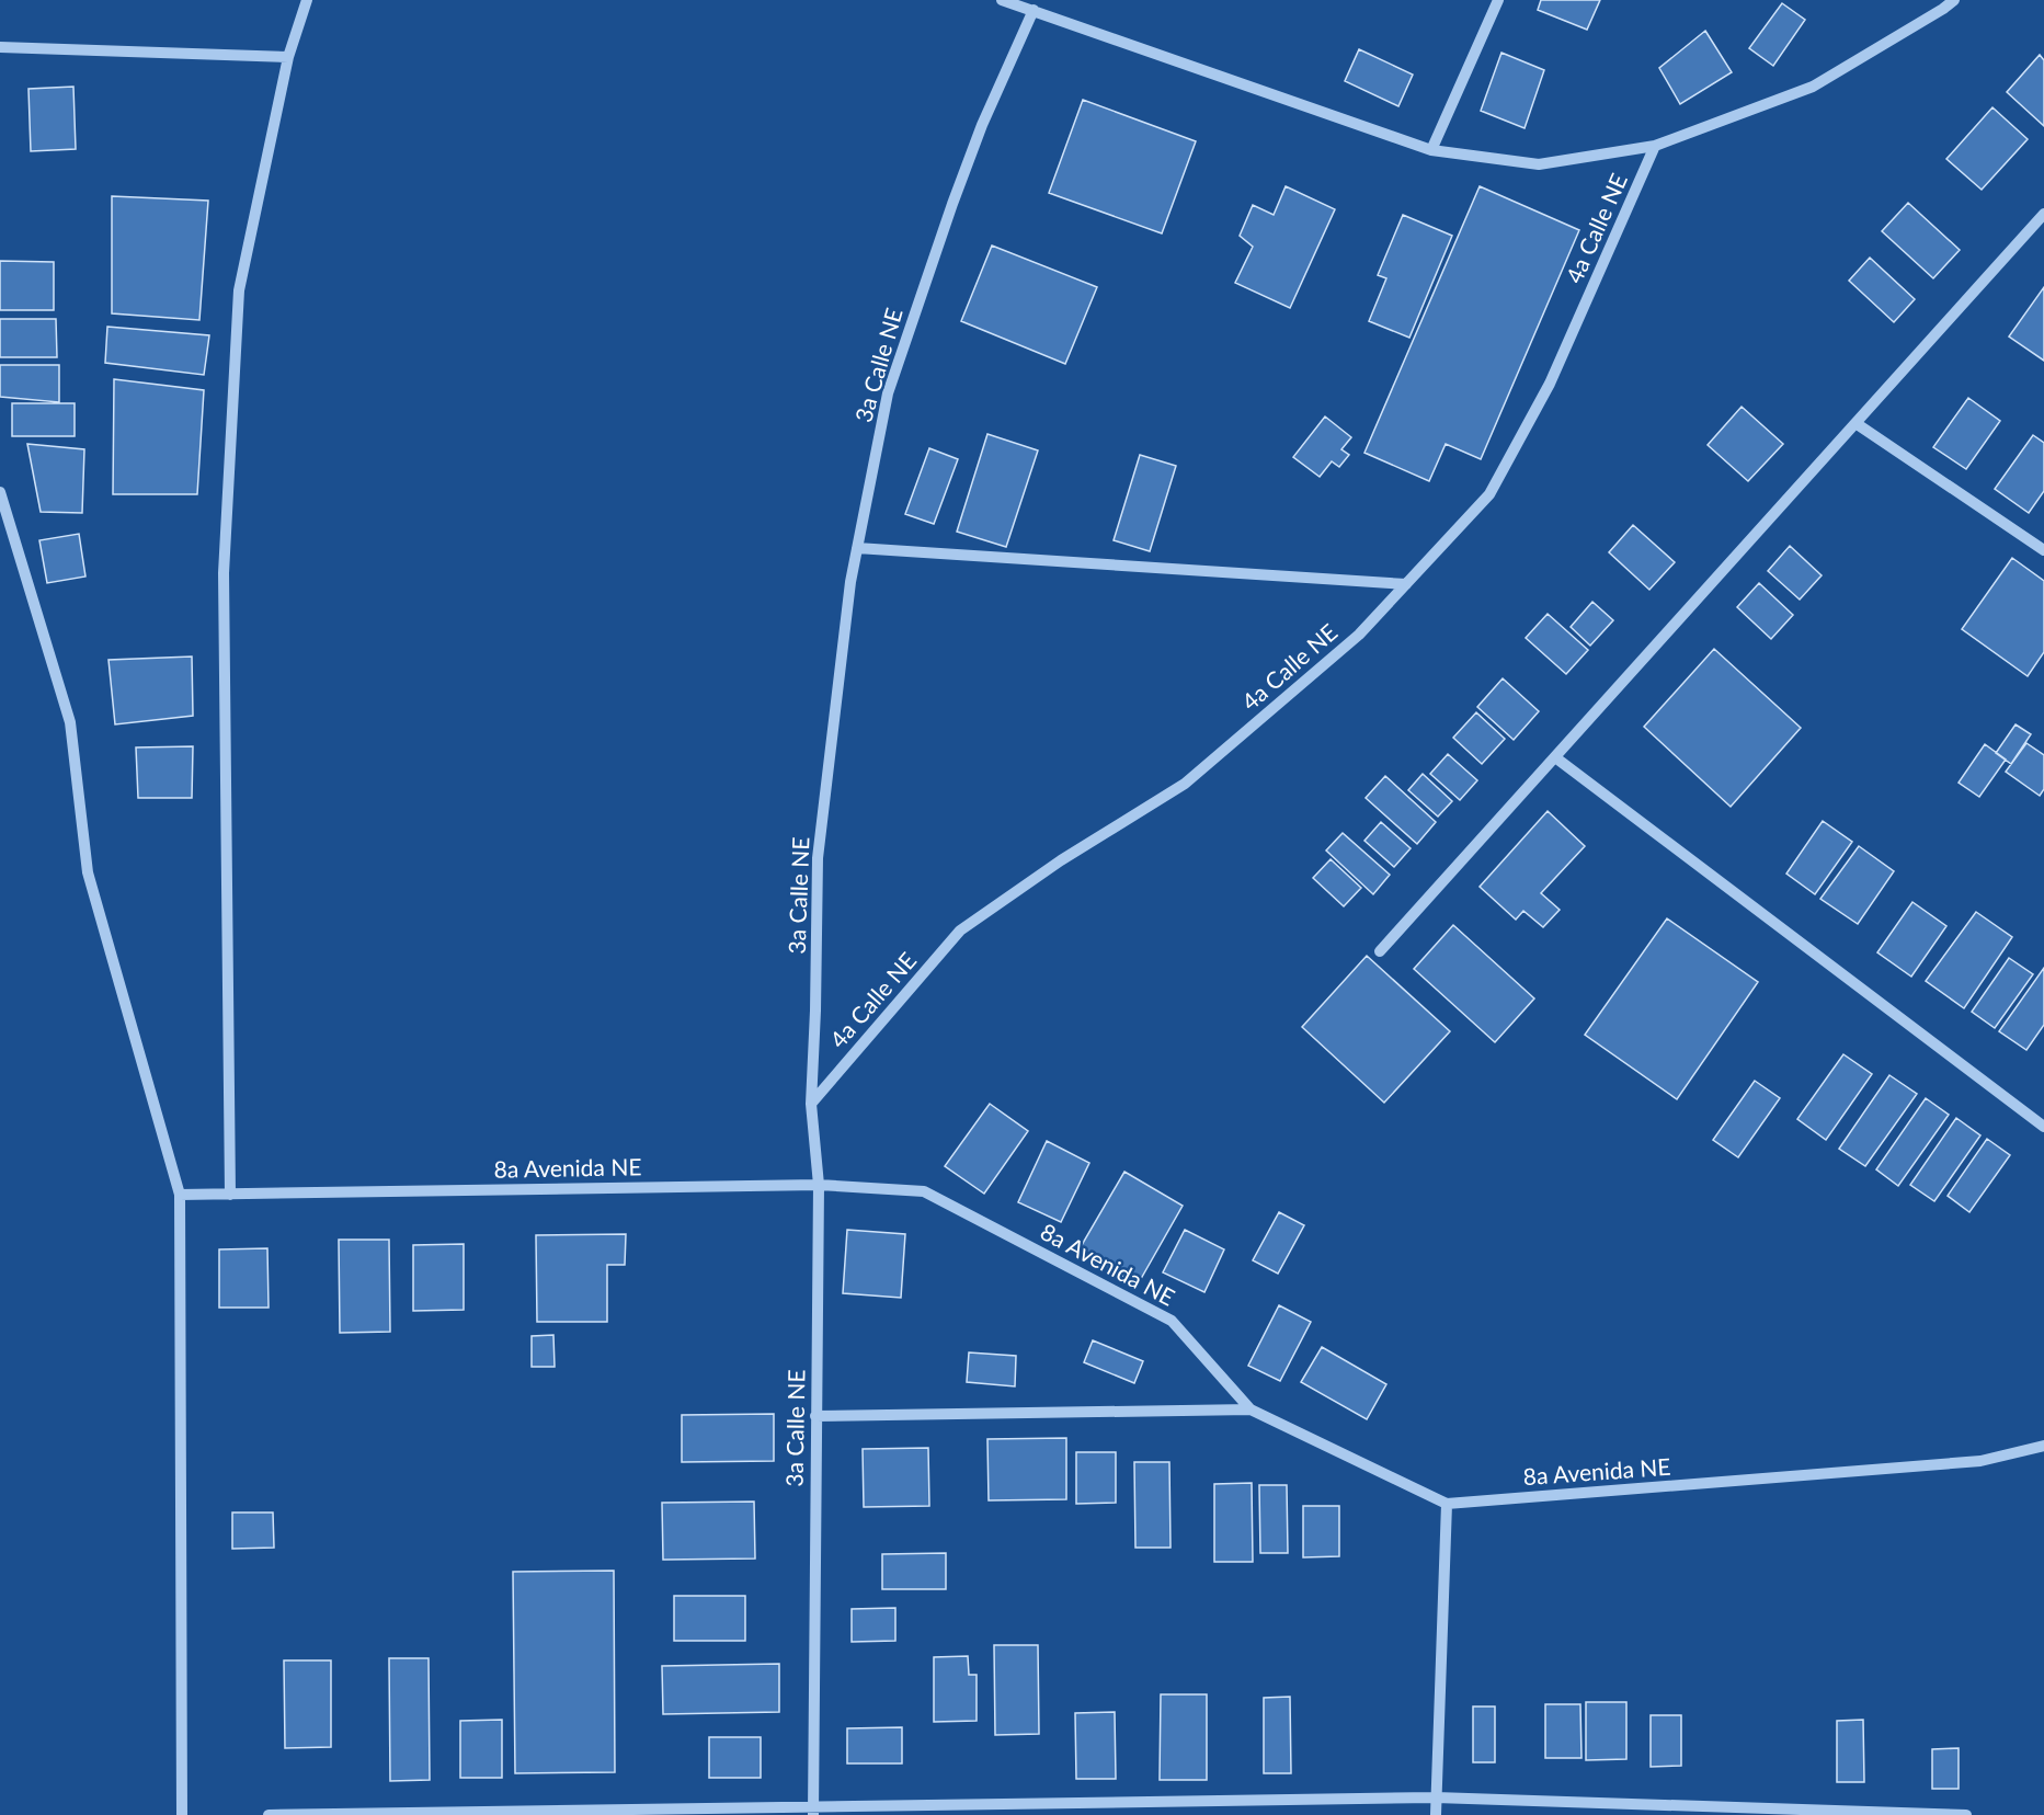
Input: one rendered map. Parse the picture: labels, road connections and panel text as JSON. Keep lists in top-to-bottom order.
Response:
{
  "streets": {
    "street": ["4a Calle NE", "3a Calle NE", "8a Avenida NE"]
  },
  "crossings": [
    ["4a Calle NE", "3a Calle NE"],
    ["3a Calle NE", "8a Avenida NE"]
  ]
}
